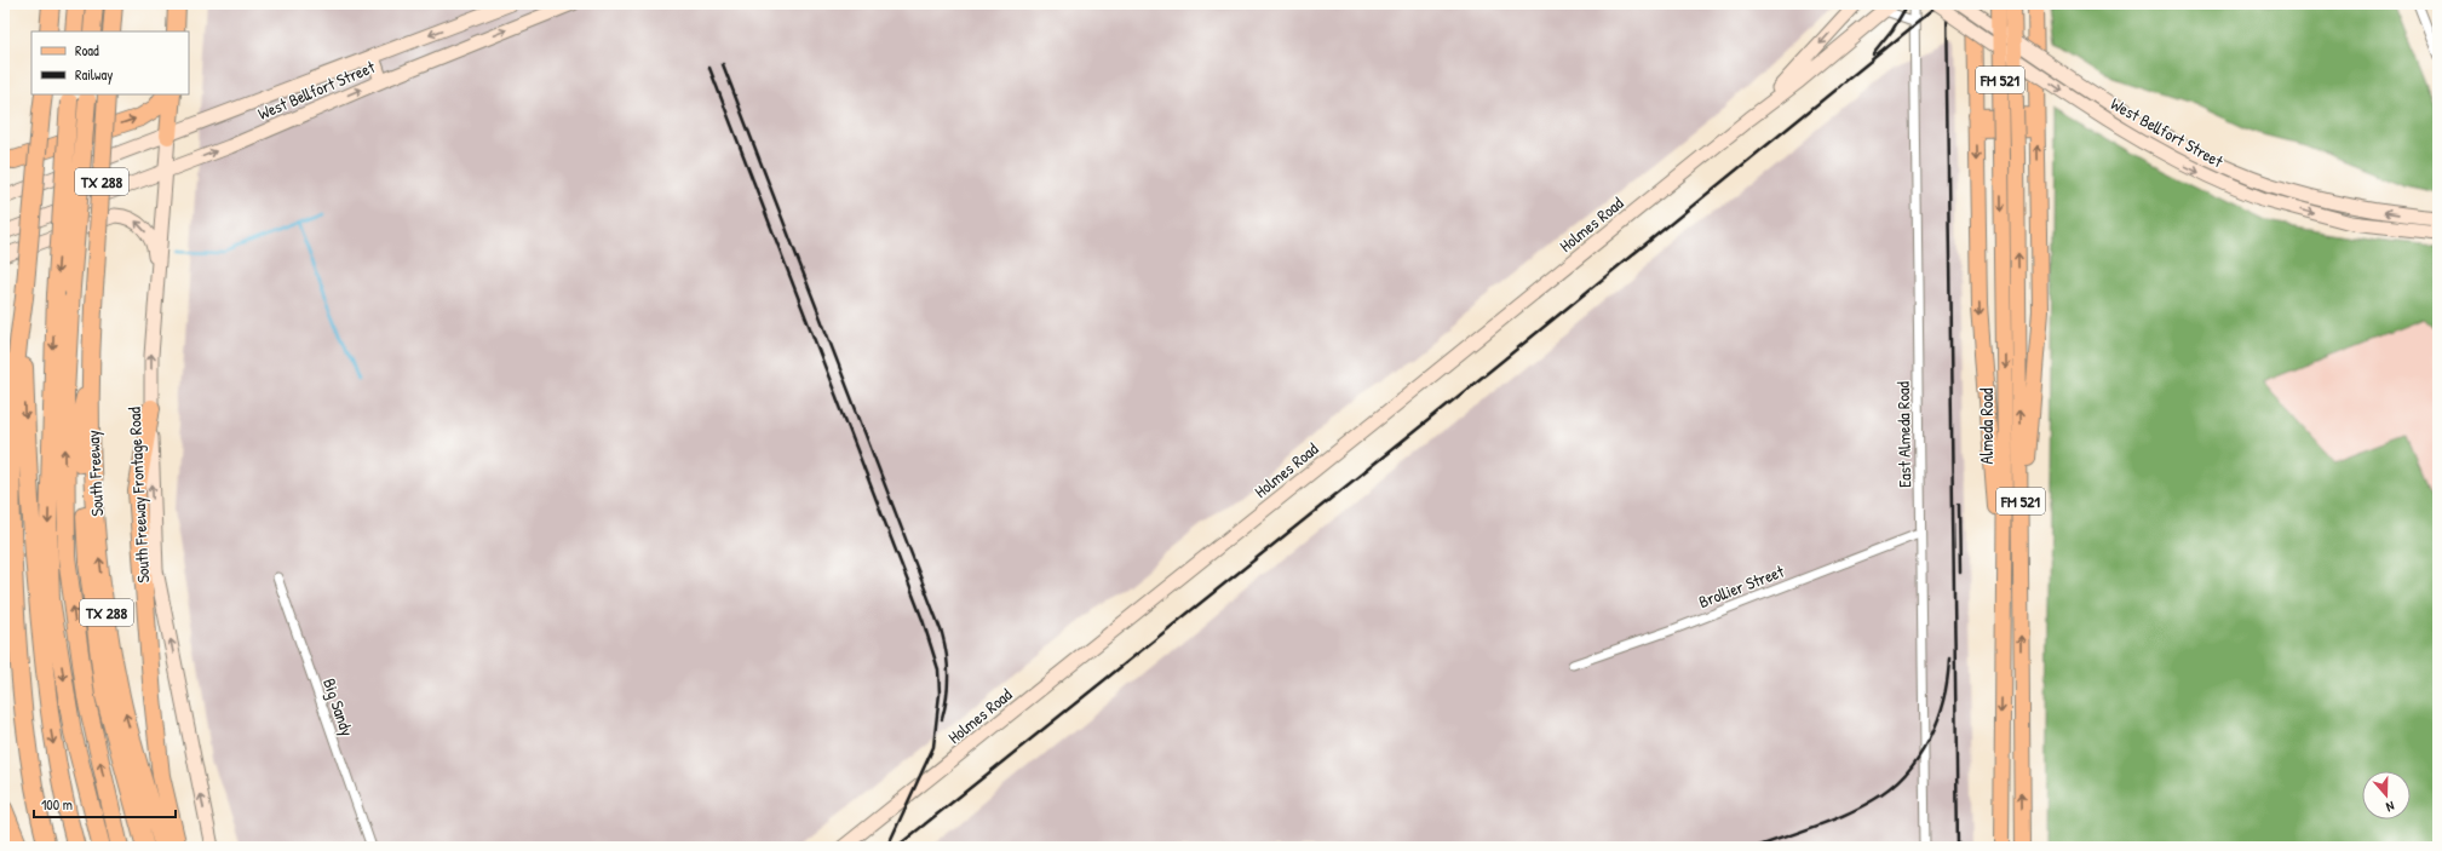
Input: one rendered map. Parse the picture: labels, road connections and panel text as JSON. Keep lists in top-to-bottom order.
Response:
{
  "streets": {
    "highway": ["TX 288", "South Freeway"],
    "main road": [
      "FM 521",
      "West Bellfort Street",
      "Holmes Road",
      "Almeda Road",
      "South Freeway Frontage Road"
    ],
    "street": ["East Almeda Road", "Brollier Street", "Big Sandy"]
  },
  "crossings": [
    ["West Bellfort Street", "South Freeway Frontage Road"],
    ["East Almeda Road", "Brollier Street"]
  ],
  "one_way": ["South Freeway Frontage Road"],
  "legend": ["Road", "Railway"],
  "scale_bar": "100 m",
  "north": "bottom"
}
